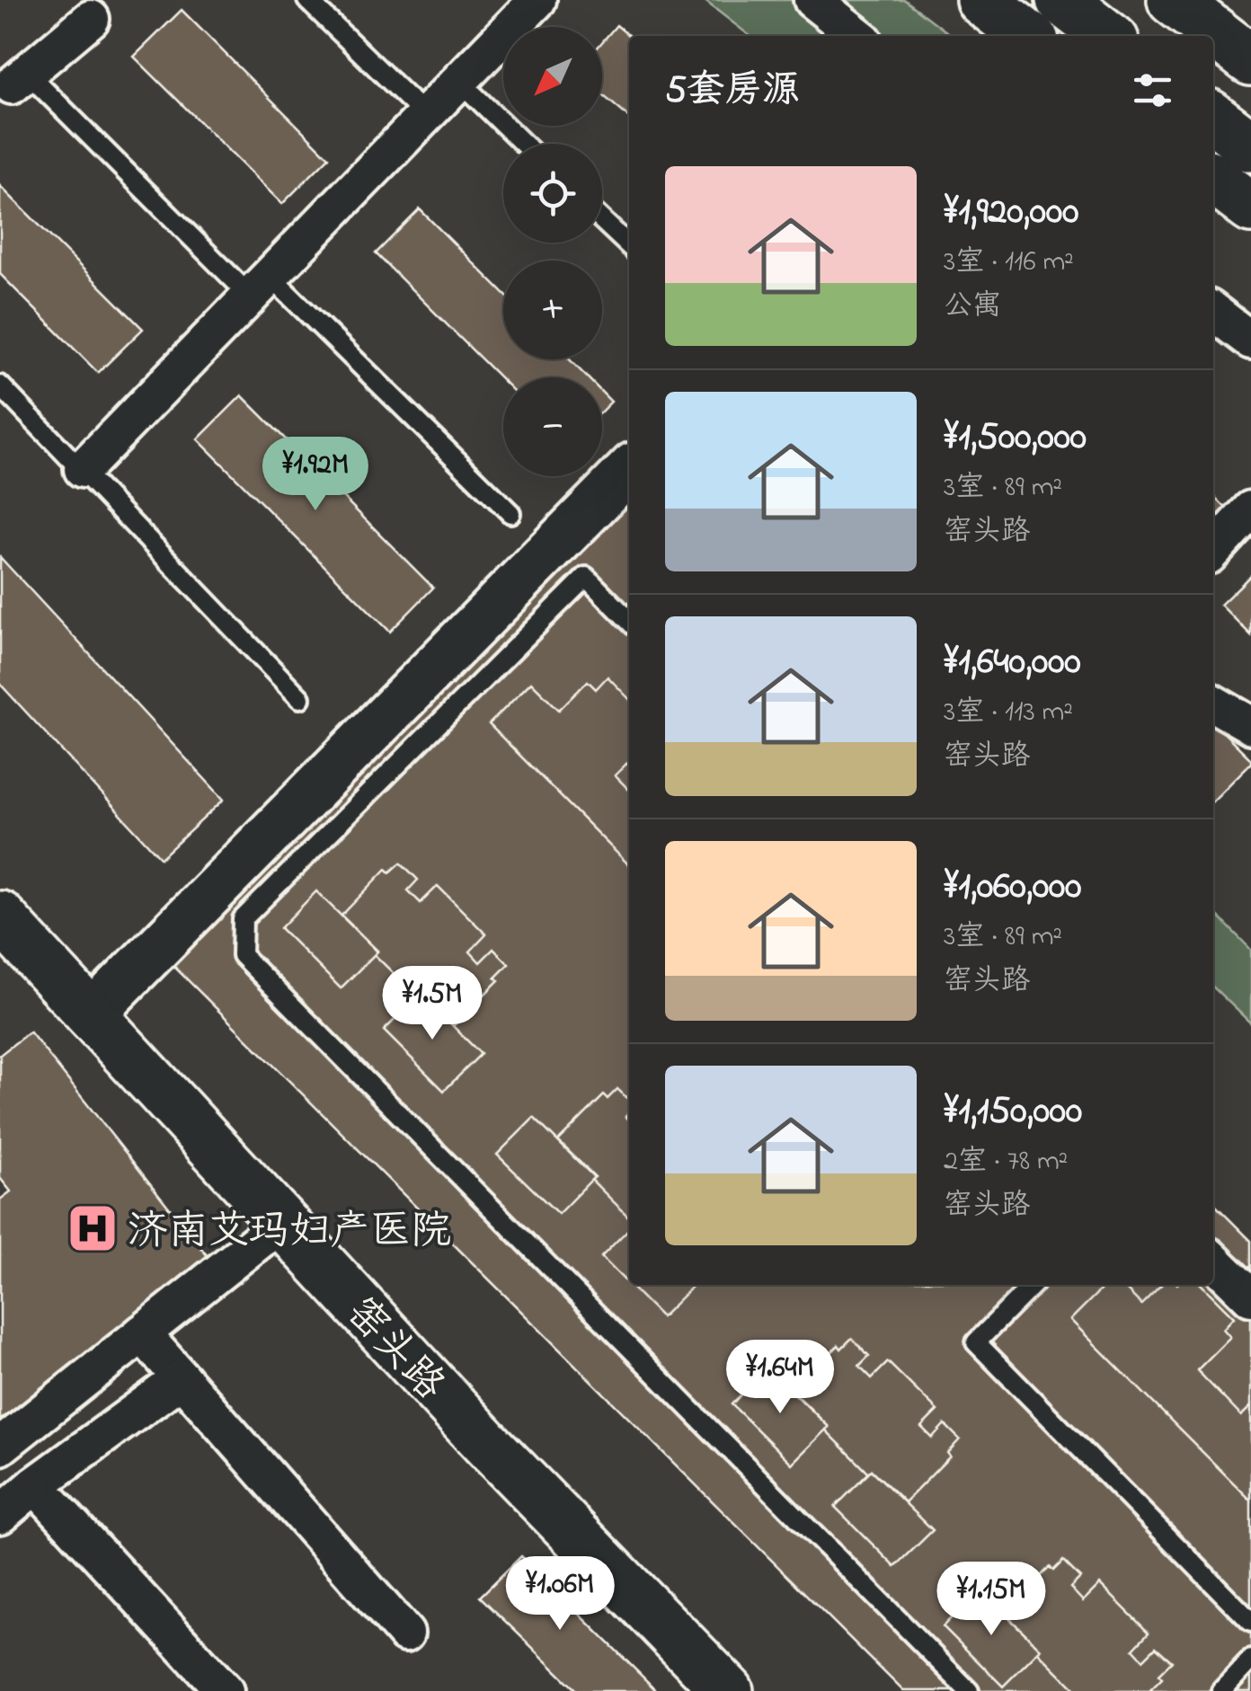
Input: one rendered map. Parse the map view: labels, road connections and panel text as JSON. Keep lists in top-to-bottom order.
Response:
{
  "streets": {
    "main road": ["窑头路"]
  },
  "places": {
    "hospital": ["济南艾玛妇产医院"]
  },
  "north": "bottom left",
  "page": {
    "map_buttons": ["+", "−"],
    "heading": "5套房源",
    "list": [
      {
        "name": "¥1,920,000",
        "note": "3室 · 116 m² · 公寓"
      },
      {
        "name": "¥1,500,000",
        "note": "3室 · 89 m² · 窑头路"
      },
      {
        "name": "¥1,640,000",
        "note": "3室 · 113 m² · 窑头路"
      },
      {
        "name": "¥1,060,000",
        "note": "3室 · 89 m² · 窑头路"
      },
      {
        "name": "¥1,150,000",
        "note": "2室 · 78 m² · 窑头路"
      }
    ],
    "price": [
      "¥1.92M",
      "¥1.5M",
      "¥1.64M",
      "¥1.06M",
      "¥1.15M"
    ]
  }
}
